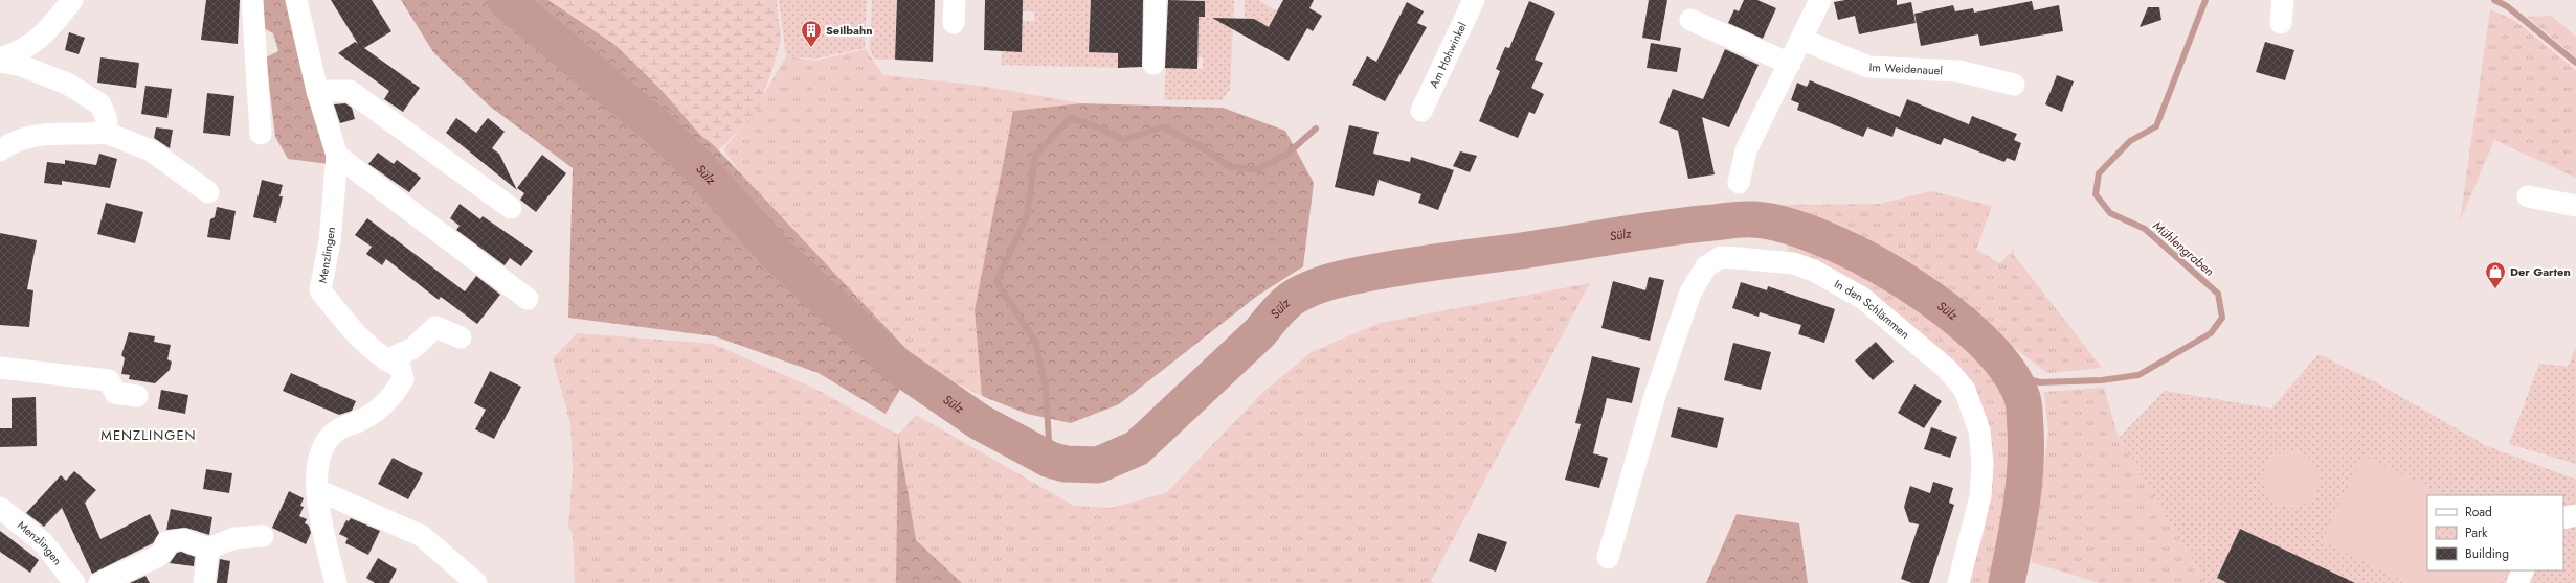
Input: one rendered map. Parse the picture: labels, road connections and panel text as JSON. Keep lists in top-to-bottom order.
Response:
{
  "streets": {
    "street": [
      "Am Hohwinkel",
      "Im Weidenauel",
      "Menzlingen",
      "In den Schlämmen"
    ]
  },
  "districts": ["MENZLINGEN"],
  "water": ["Sülz", "Mühlengraben"],
  "places": {
    "building": ["Seilbahn"],
    "shop": ["Der Garten"]
  },
  "legend": ["Road", "Park", "Building"]
}
